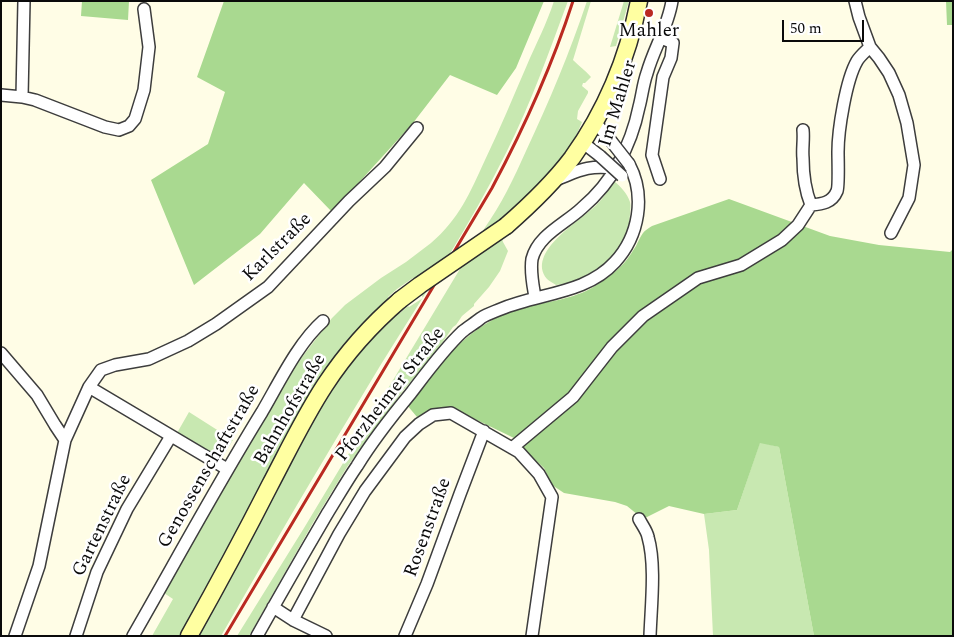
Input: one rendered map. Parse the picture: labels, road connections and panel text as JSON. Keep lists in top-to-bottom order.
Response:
{
  "streets": {
    "main road": ["Bahnhofstraße"],
    "street": [
      "Im Mahler",
      "Karlstraße",
      "Pforzheimer Straße",
      "Genossenschaftstraße",
      "Gartenstraße",
      "Rosenstraße"
    ]
  },
  "crossings": [
    ["Im Mahler", "Pforzheimer Straße"],
    ["Pforzheimer Straße", "Bahnhofstraße"]
  ],
  "places": ["Mahler"],
  "scale_bar": "50 m"
}
